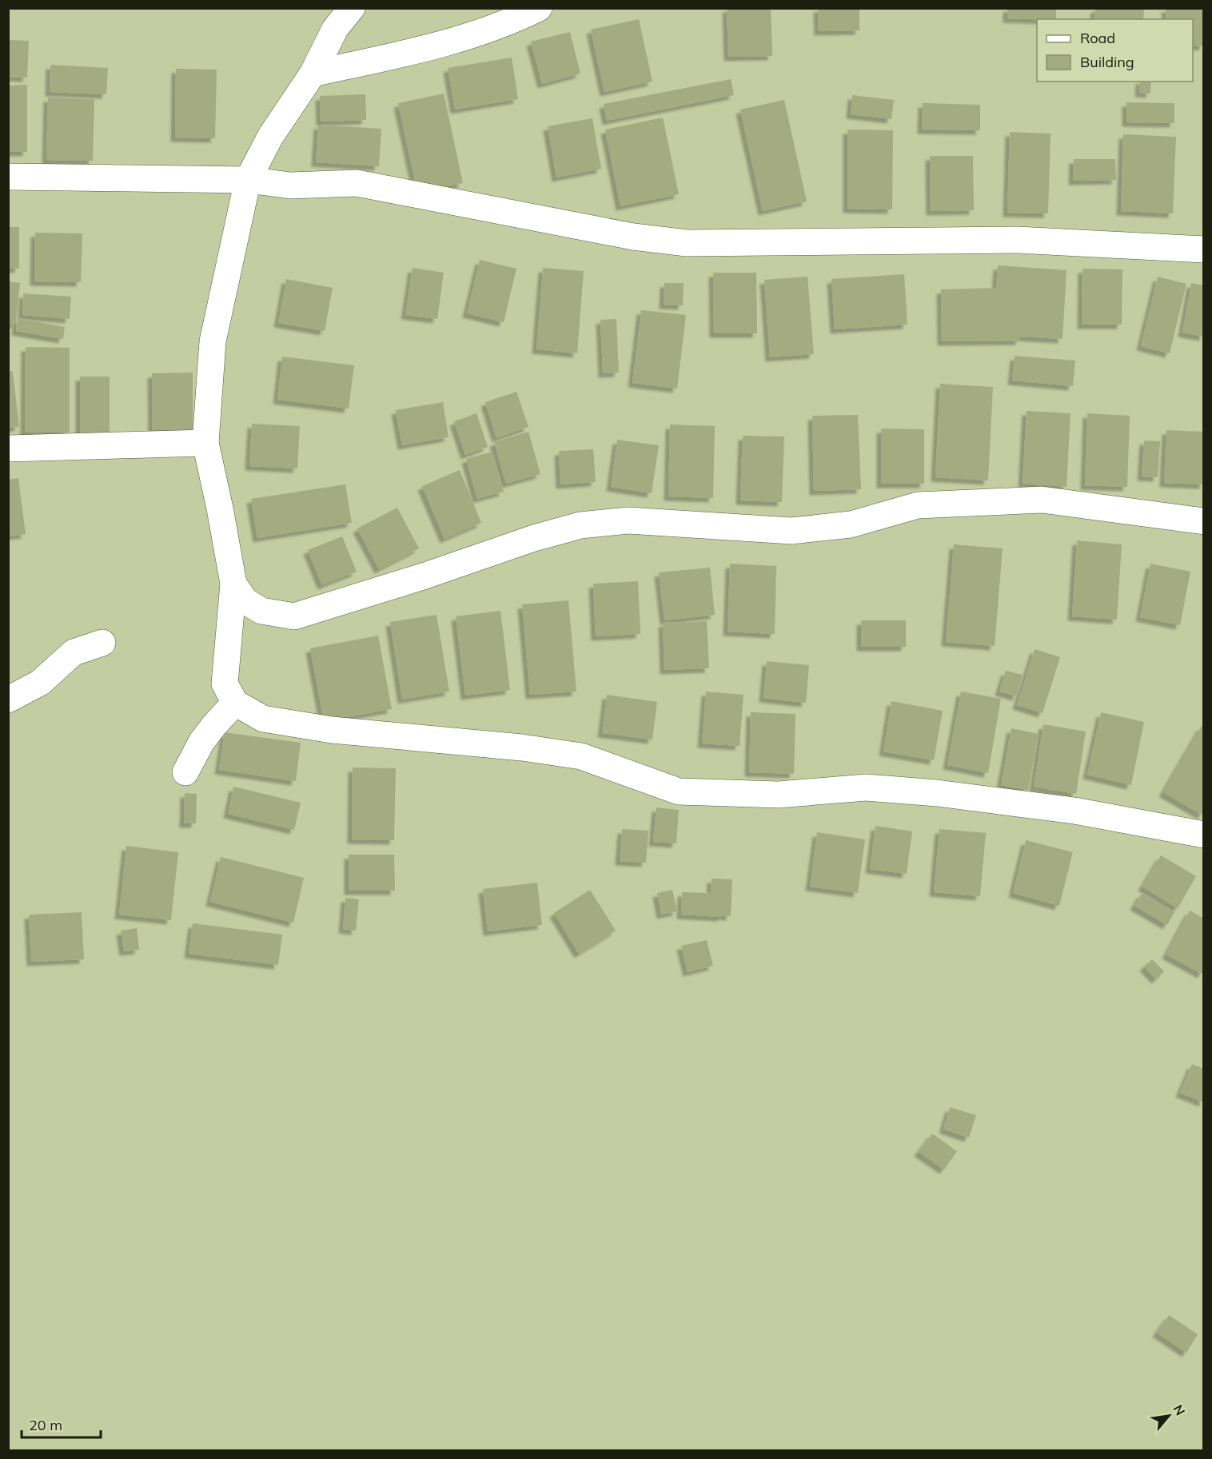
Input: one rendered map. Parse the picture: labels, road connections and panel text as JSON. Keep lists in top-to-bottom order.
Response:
{
  "legend": ["Road", "Building"],
  "scale_bar": "20 m",
  "north": "top right"
}
